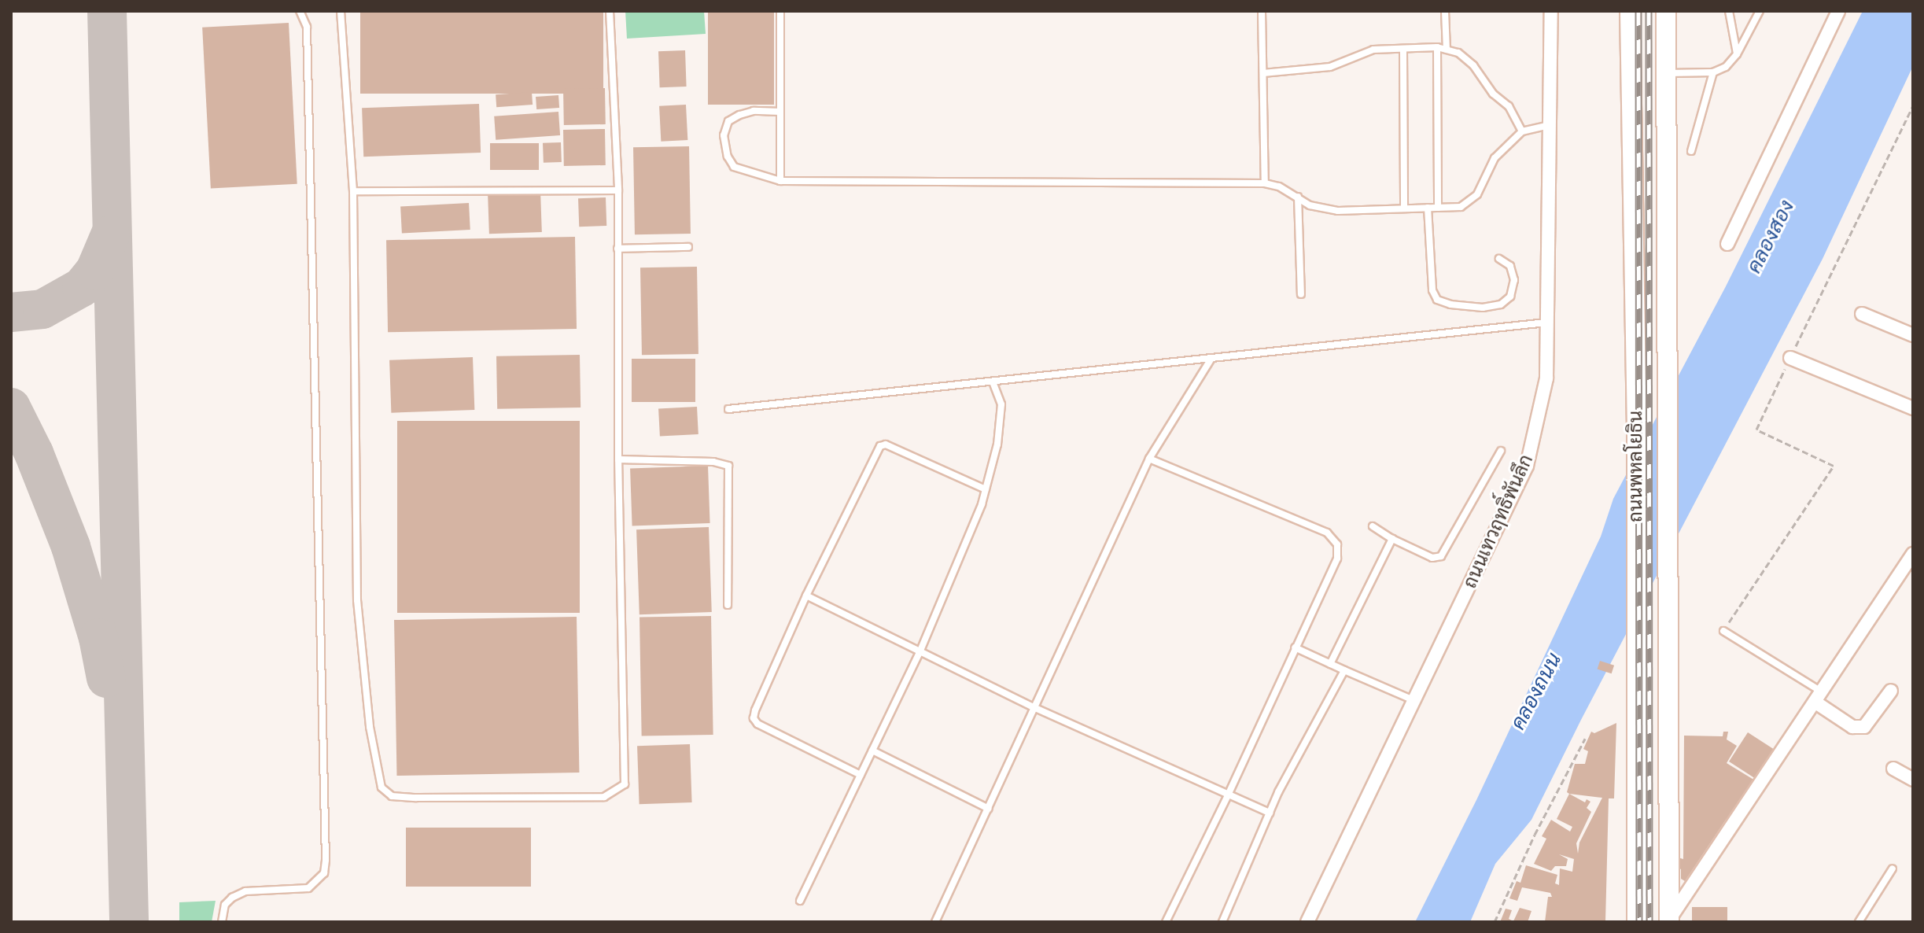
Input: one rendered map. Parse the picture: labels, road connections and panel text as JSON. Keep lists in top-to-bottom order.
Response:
{
  "streets": {
    "main road": ["ถนนพหลโยธิน"],
    "street": ["ถนนเทวฤทธิ์พันลึก"]
  },
  "water": ["คลองสอง", "คลองถนน"]
}
